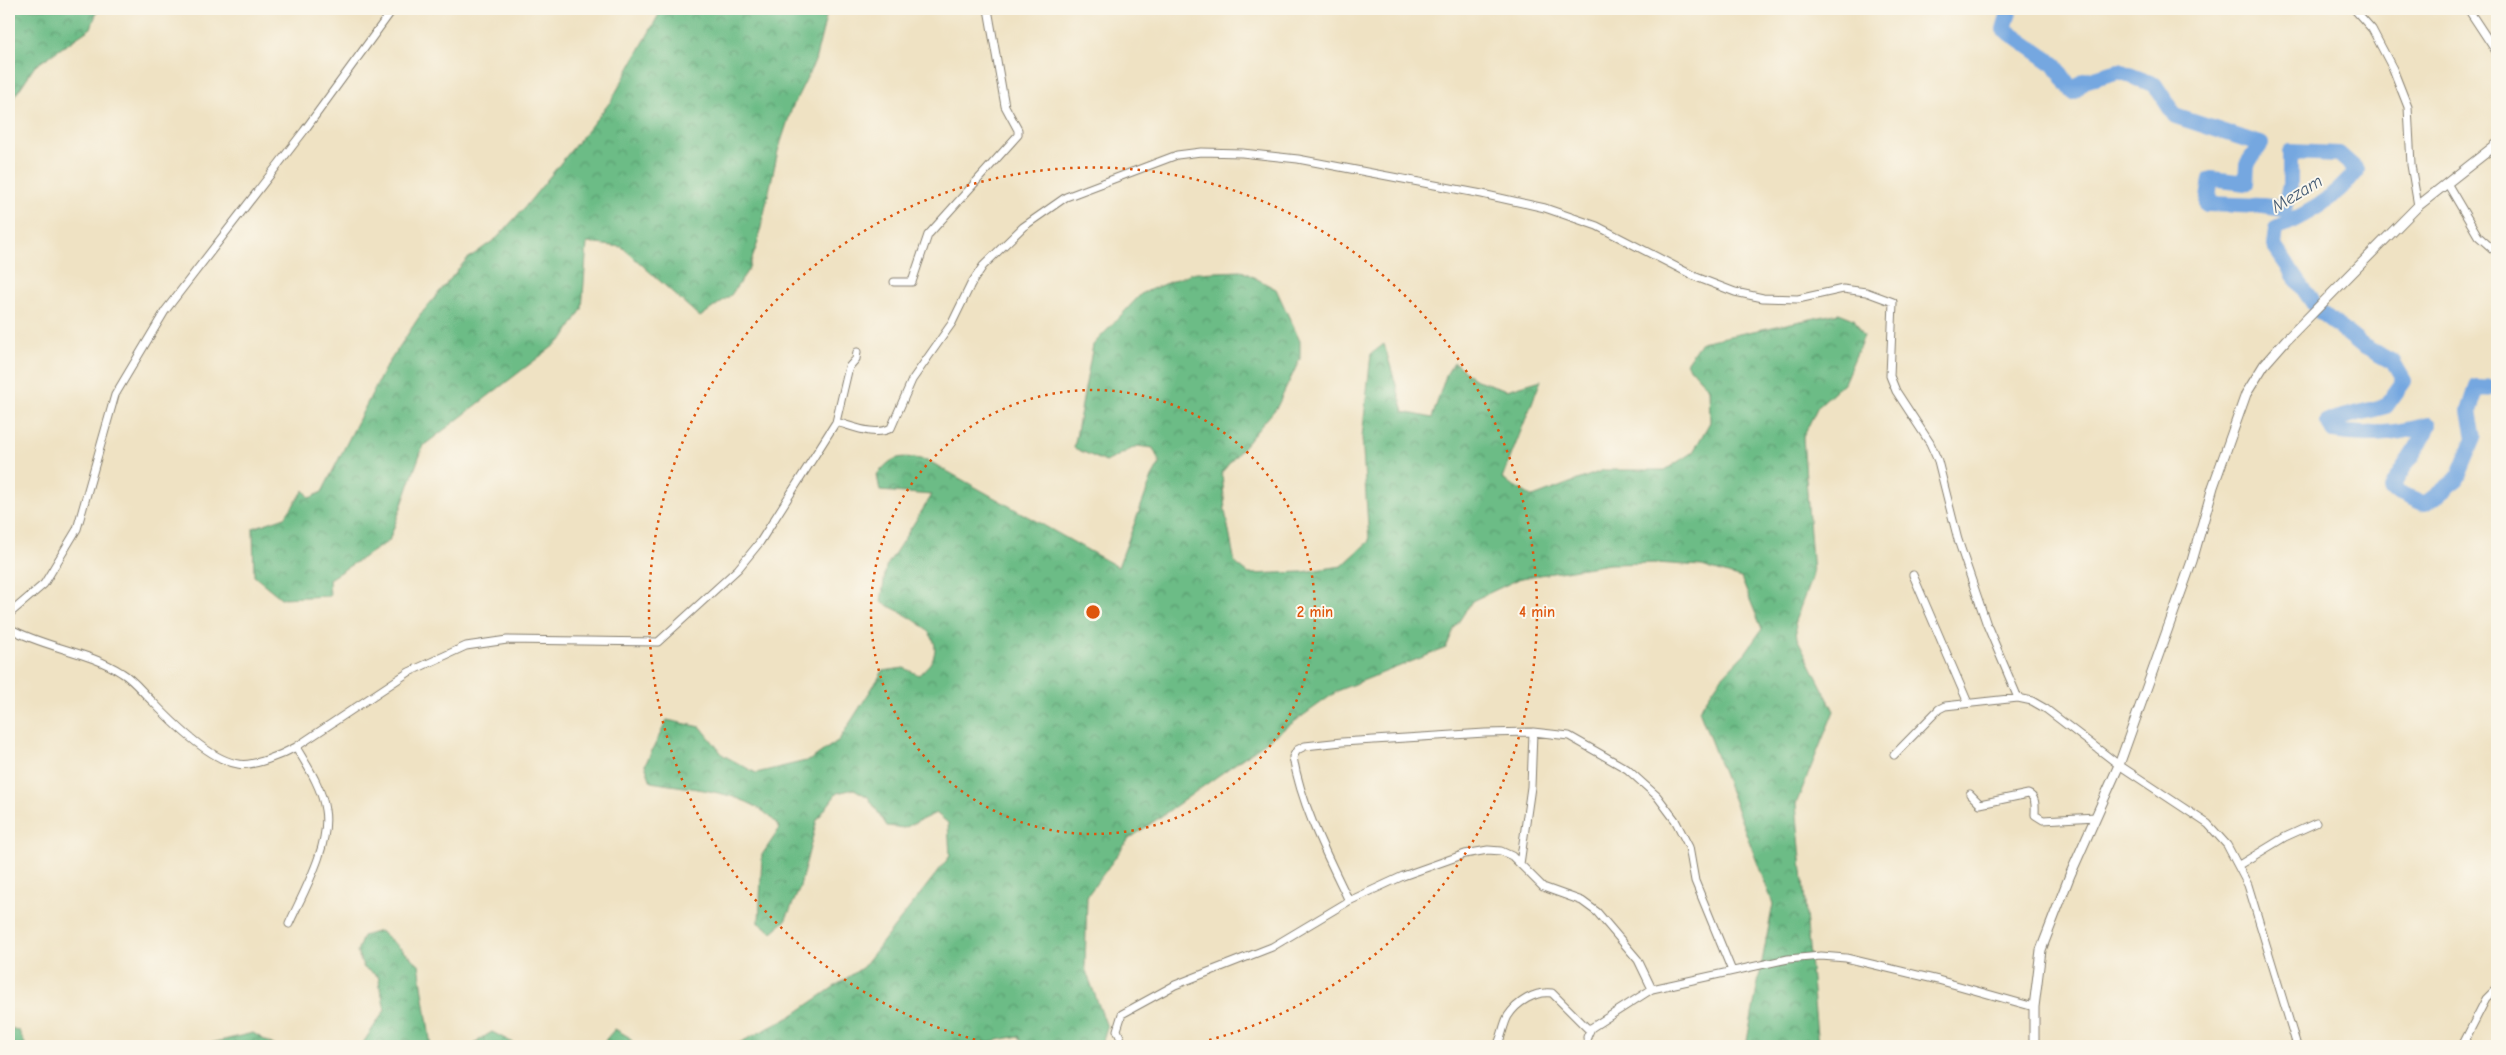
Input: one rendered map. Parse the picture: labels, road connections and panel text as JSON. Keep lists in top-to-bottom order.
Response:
{
  "water": ["Mezam"],
  "rings": ["2 min", "4 min"]
}
